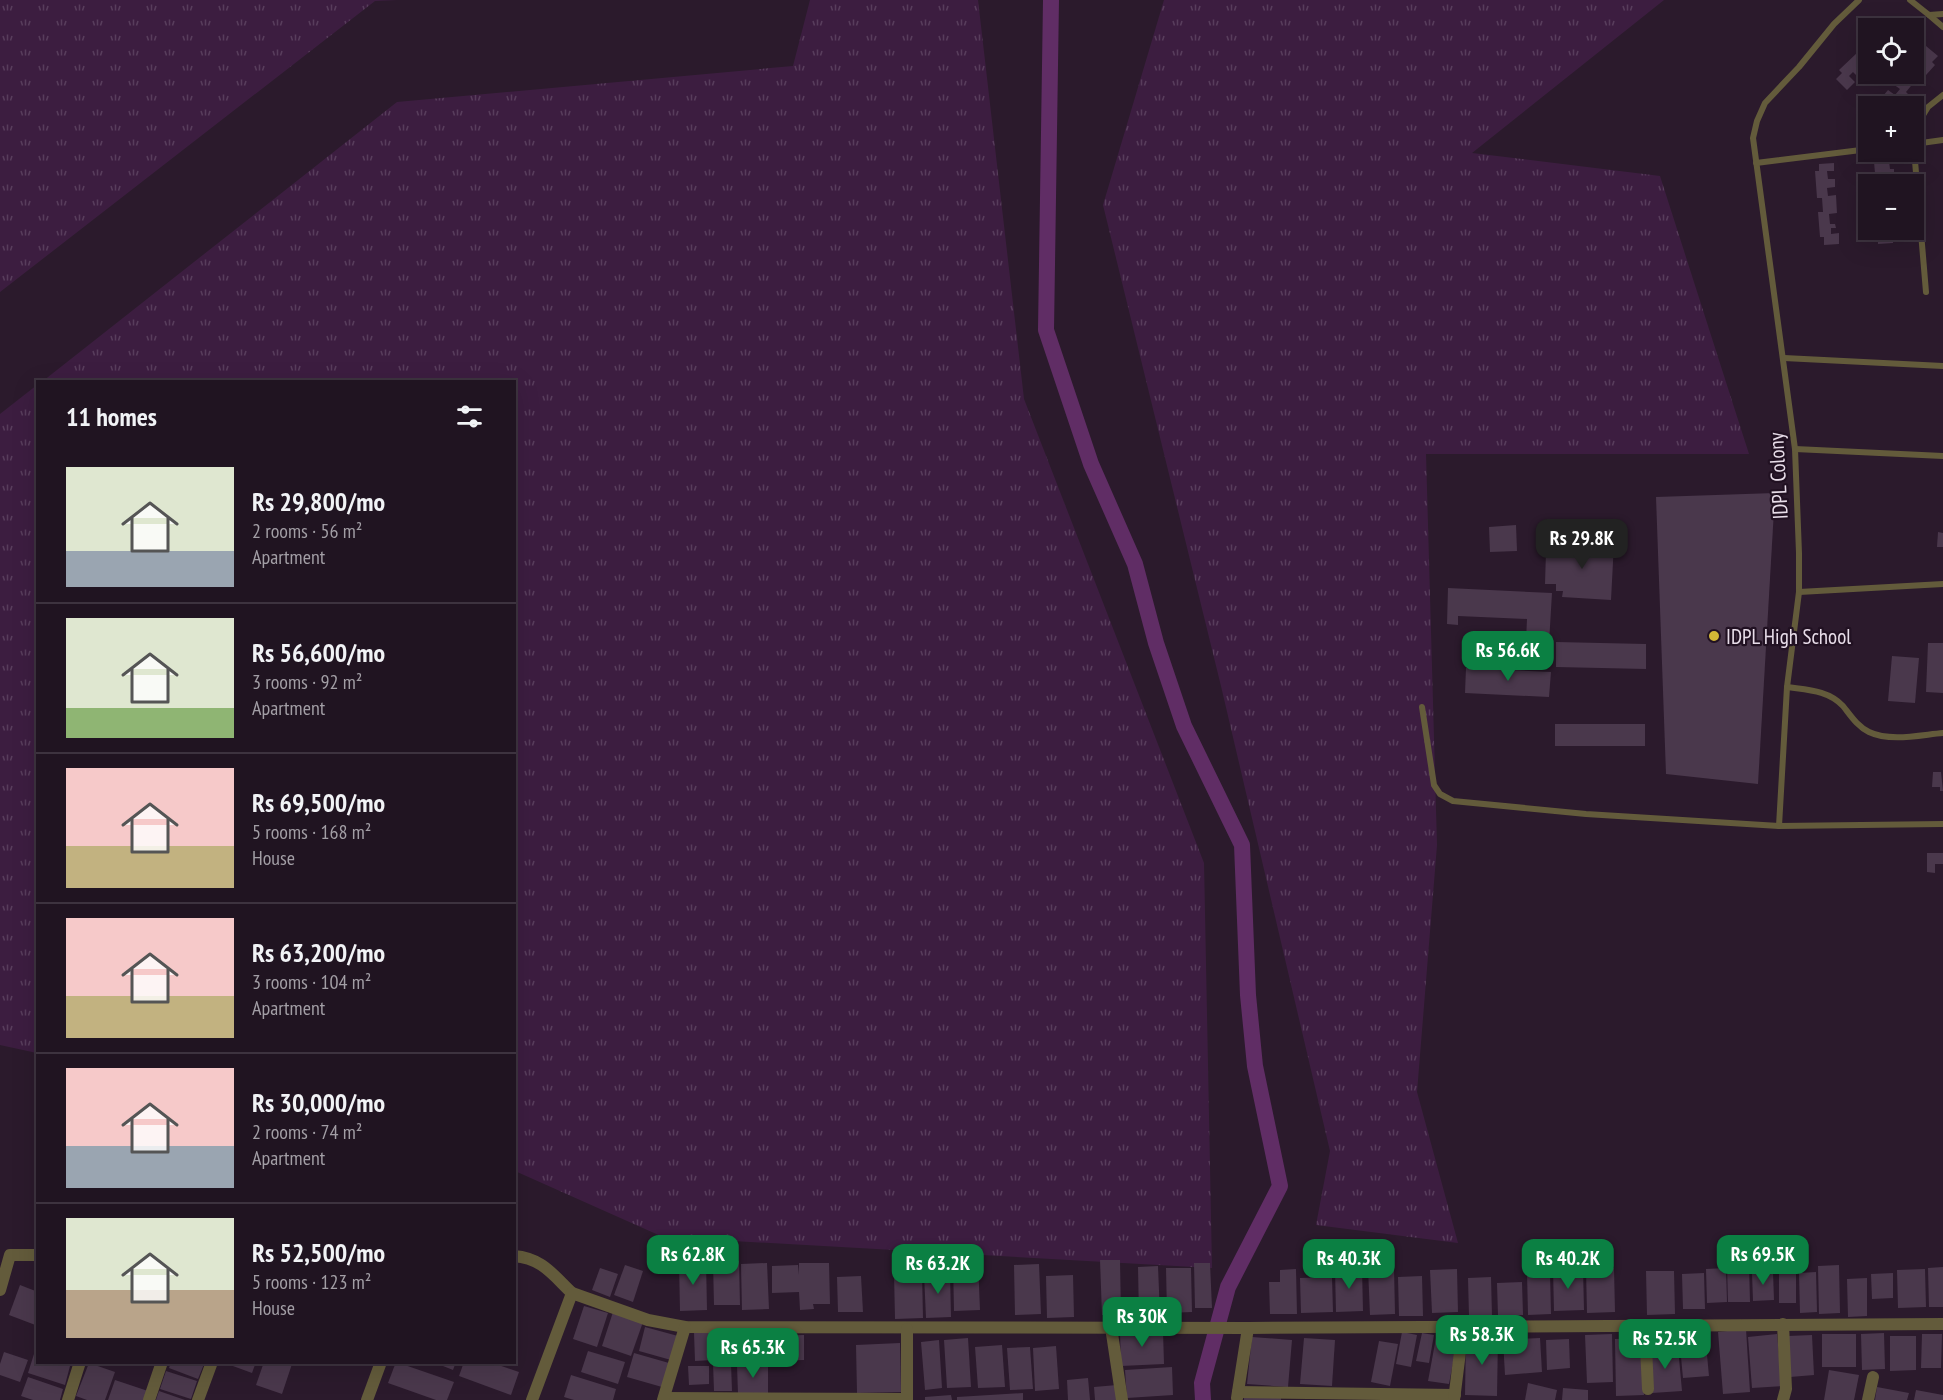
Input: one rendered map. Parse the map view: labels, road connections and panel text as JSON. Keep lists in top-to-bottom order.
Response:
{
  "streets": {
    "lane": ["IDPL Colony"]
  },
  "places": ["IDPL High School"],
  "page": {
    "map_buttons": ["+", "−"],
    "heading": "11 homes",
    "list": [
      {
        "name": "Rs 29,800/mo",
        "note": "2 rooms · 56 m² · Apartment"
      },
      {
        "name": "Rs 56,600/mo",
        "note": "3 rooms · 92 m² · Apartment"
      },
      {
        "name": "Rs 69,500/mo",
        "note": "5 rooms · 168 m² · House"
      },
      {
        "name": "Rs 63,200/mo",
        "note": "3 rooms · 104 m² · Apartment"
      },
      {
        "name": "Rs 30,000/mo",
        "note": "2 rooms · 74 m² · Apartment"
      },
      {
        "name": "Rs 52,500/mo",
        "note": "5 rooms · 123 m² · House"
      }
    ],
    "price": [
      "Rs 29.8K",
      "Rs 56.6K",
      "Rs 62.8K",
      "Rs 69.5K",
      "Rs 40.3K",
      "Rs 40.2K",
      "Rs 63.2K",
      "Rs 30K",
      "Rs 58.3K",
      "Rs 52.5K",
      "Rs 65.3K"
    ]
  }
}
